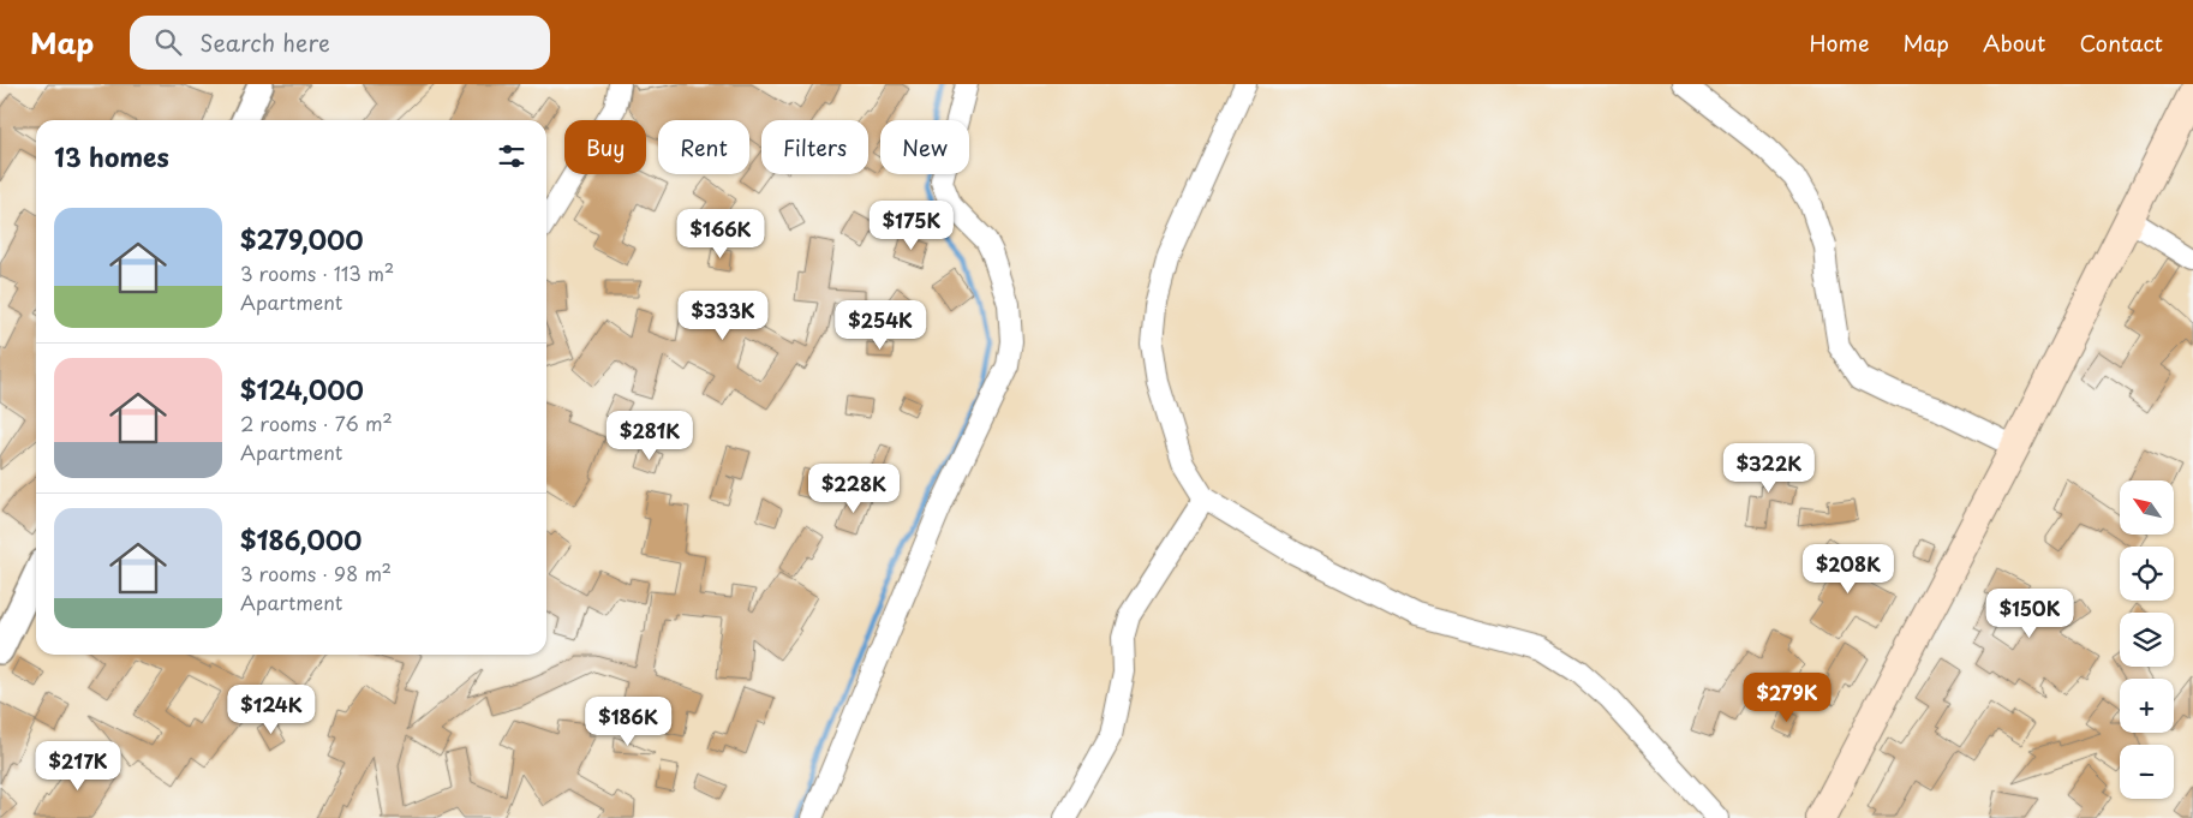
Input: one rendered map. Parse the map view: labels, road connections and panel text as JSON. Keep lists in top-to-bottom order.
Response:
{
  "north": "top left",
  "page": {
    "header": "Map",
    "search": "Search here",
    "nav": [
      "Home",
      "Map",
      "About",
      "Contact"
    ],
    "chip": [
      "Buy",
      "Rent",
      "Filters",
      "New"
    ],
    "heading": "13 homes",
    "list": [
      {
        "name": "$279,000",
        "note": "3 rooms · 113 m² · Apartment"
      },
      {
        "name": "$124,000",
        "note": "2 rooms · 76 m² · Apartment"
      },
      {
        "name": "$186,000",
        "note": "3 rooms · 98 m² · Apartment"
      }
    ],
    "price": [
      "$175K",
      "$166K",
      "$333K",
      "$254K",
      "$281K",
      "$322K",
      "$228K",
      "$208K",
      "$150K",
      "$279K",
      "$124K",
      "$186K",
      "$217K"
    ],
    "map_buttons": ["+", "−"]
  }
}
